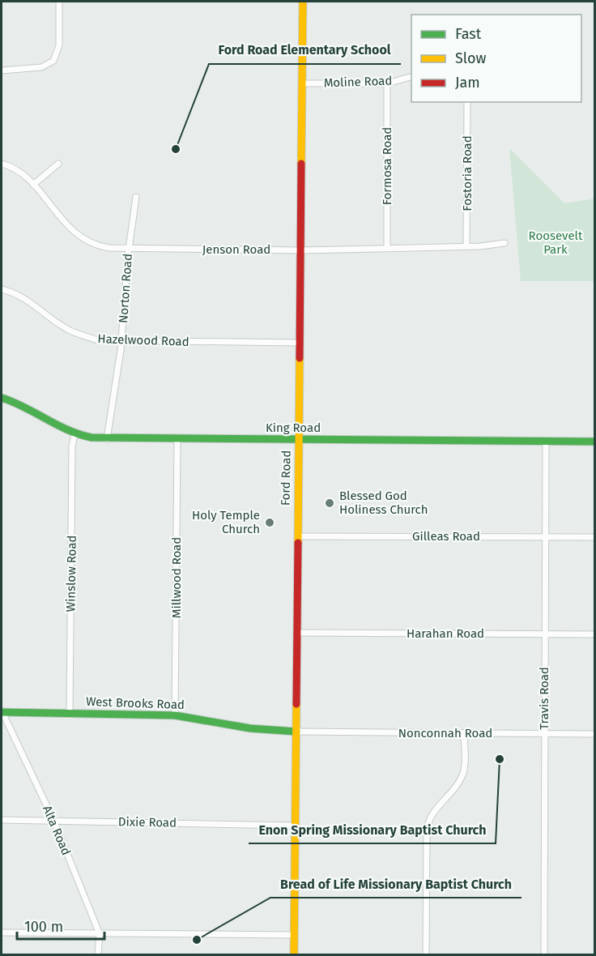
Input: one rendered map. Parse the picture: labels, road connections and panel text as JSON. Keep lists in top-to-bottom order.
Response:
{
  "streets": {
    "street": [
      "Moline Road",
      "Formosa Road",
      "Fostoria Road",
      "Jenson Road",
      "Norton Road",
      "Hazelwood Road",
      "King Road",
      "Ford Road",
      "Gilleas Road",
      "Winslow Road",
      "Millwood Road",
      "Harahan Road",
      "Travis Road",
      "West Brooks Road",
      "Nonconnah Road",
      "Dixie Road",
      "Alta Road"
    ]
  },
  "crossings": [
    ["Moline Road", "Formosa Road"],
    ["Moline Road", "Ford Road"],
    ["Formosa Road", "Jenson Road"],
    ["Fostoria Road", "Jenson Road"],
    ["Jenson Road", "Norton Road"],
    ["Jenson Road", "Ford Road"],
    ["Norton Road", "Hazelwood Road"],
    ["Norton Road", "King Road"],
    ["Hazelwood Road", "Ford Road"],
    ["King Road", "Ford Road"],
    ["King Road", "Winslow Road"],
    ["King Road", "Millwood Road"],
    ["King Road", "Travis Road"],
    ["Ford Road", "Gilleas Road"],
    ["Ford Road", "Harahan Road"],
    ["Ford Road", "West Brooks Road"],
    ["Ford Road", "Nonconnah Road"],
    ["Ford Road", "Dixie Road"],
    ["Gilleas Road", "Travis Road"],
    ["Winslow Road", "West Brooks Road"],
    ["Millwood Road", "West Brooks Road"],
    ["Harahan Road", "Travis Road"],
    ["Travis Road", "Nonconnah Road"],
    ["West Brooks Road", "Nonconnah Road"],
    ["West Brooks Road", "Alta Road"],
    ["Dixie Road", "Alta Road"]
  ],
  "parks": ["Roosevelt Park"],
  "places": [
    "Ford Road Elementary School",
    "Blessed God Holiness Church",
    "Holy Temple Church",
    "Enon Spring Missionary Baptist Church",
    "Bread of Life Missionary Baptist Church"
  ],
  "legend": ["Fast", "Slow", "Jam"],
  "scale_bar": "100 m"
}
